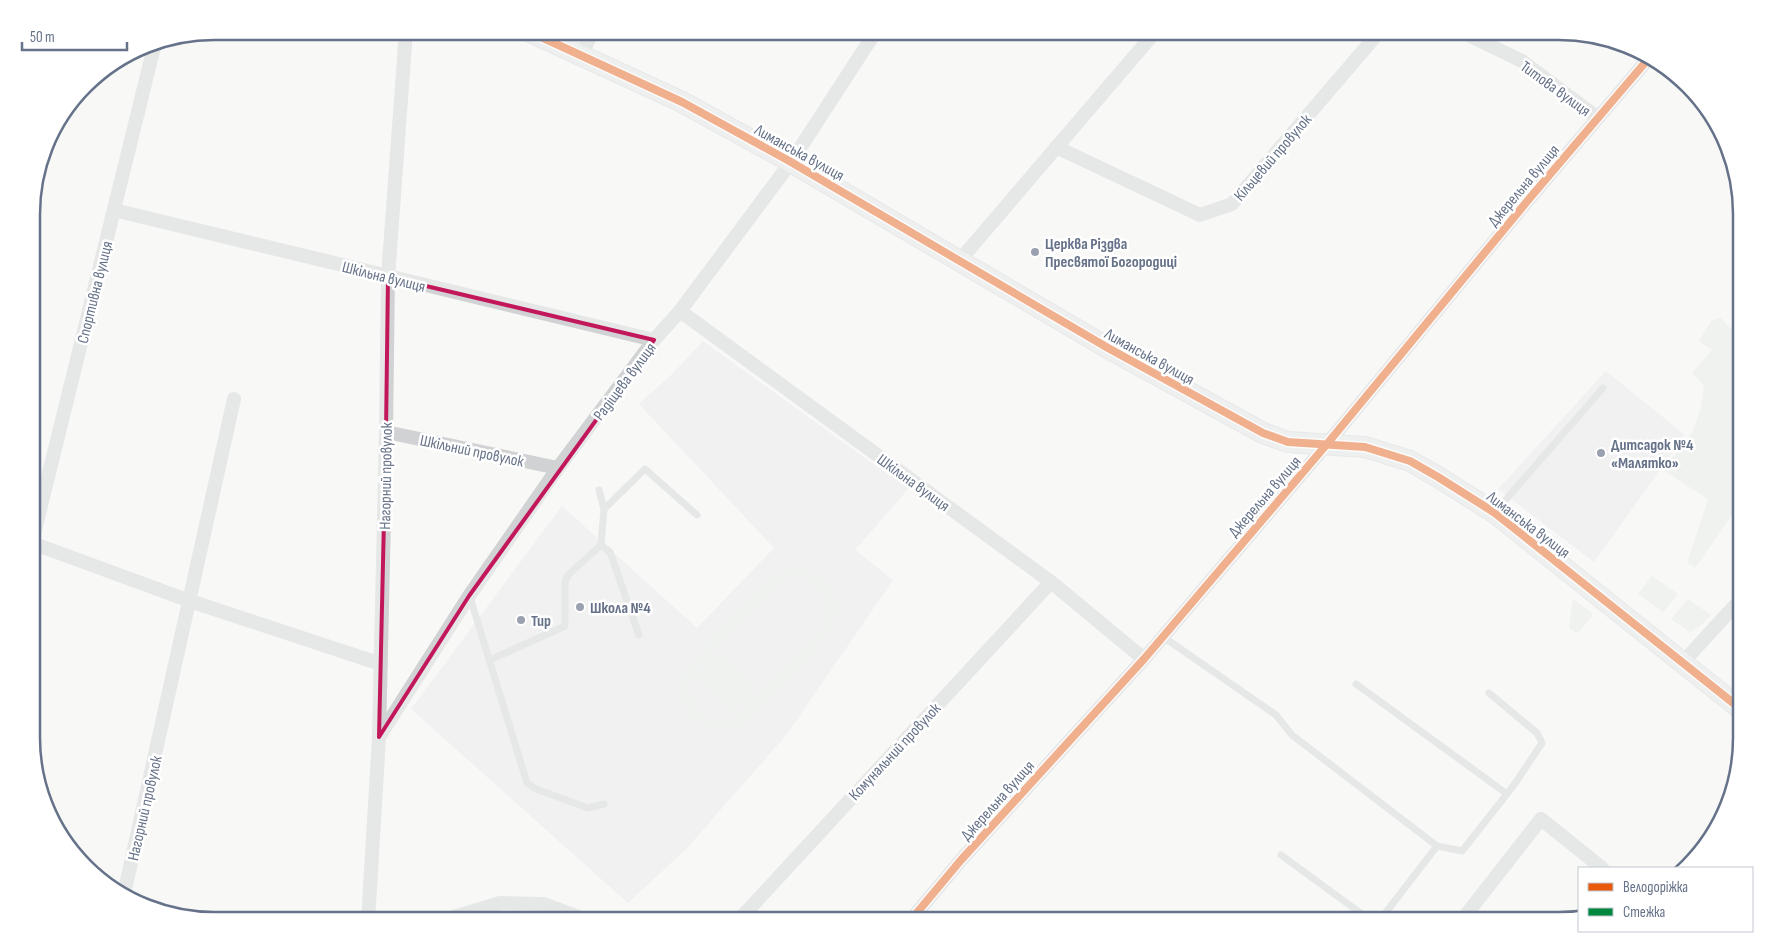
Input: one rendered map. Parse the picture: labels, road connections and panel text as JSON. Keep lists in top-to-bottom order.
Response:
{
  "streets": {
    "street": [
      "Титова вулиця",
      "Лиманська вулиця",
      "Кільцевий провулок",
      "Джерельна вулиця",
      "Шкільна вулиця",
      "Спортивна вулиця",
      "Радіщева вулиця",
      "Шкільний провулок",
      "Нагорний провулок",
      "Комунальний провулок"
    ]
  },
  "crossings": [
    ["Титова вулиця", "Джерельна вулиця"],
    ["Лиманська вулиця", "Джерельна вулиця"],
    ["Лиманська вулиця", "Радіщева вулиця"],
    ["Джерельна вулиця", "Шкільна вулиця"],
    ["Шкільна вулиця", "Спортивна вулиця"],
    ["Шкільна вулиця", "Радіщева вулиця"],
    ["Шкільна вулиця", "Нагорний провулок"],
    ["Шкільна вулиця", "Комунальний провулок"],
    ["Радіщева вулиця", "Шкільний провулок"],
    ["Радіщева вулиця", "Нагорний провулок"],
    ["Шкільний провулок", "Нагорний провулок"]
  ],
  "places": [
    "Церква Різдва Пресвятої Богородиці",
    "Дитсадок №4 «Малятко»",
    "Школа №4",
    "Тир"
  ],
  "legend": ["Велодоріжка", "Стежка"],
  "scale_bar": "50 m"
}
